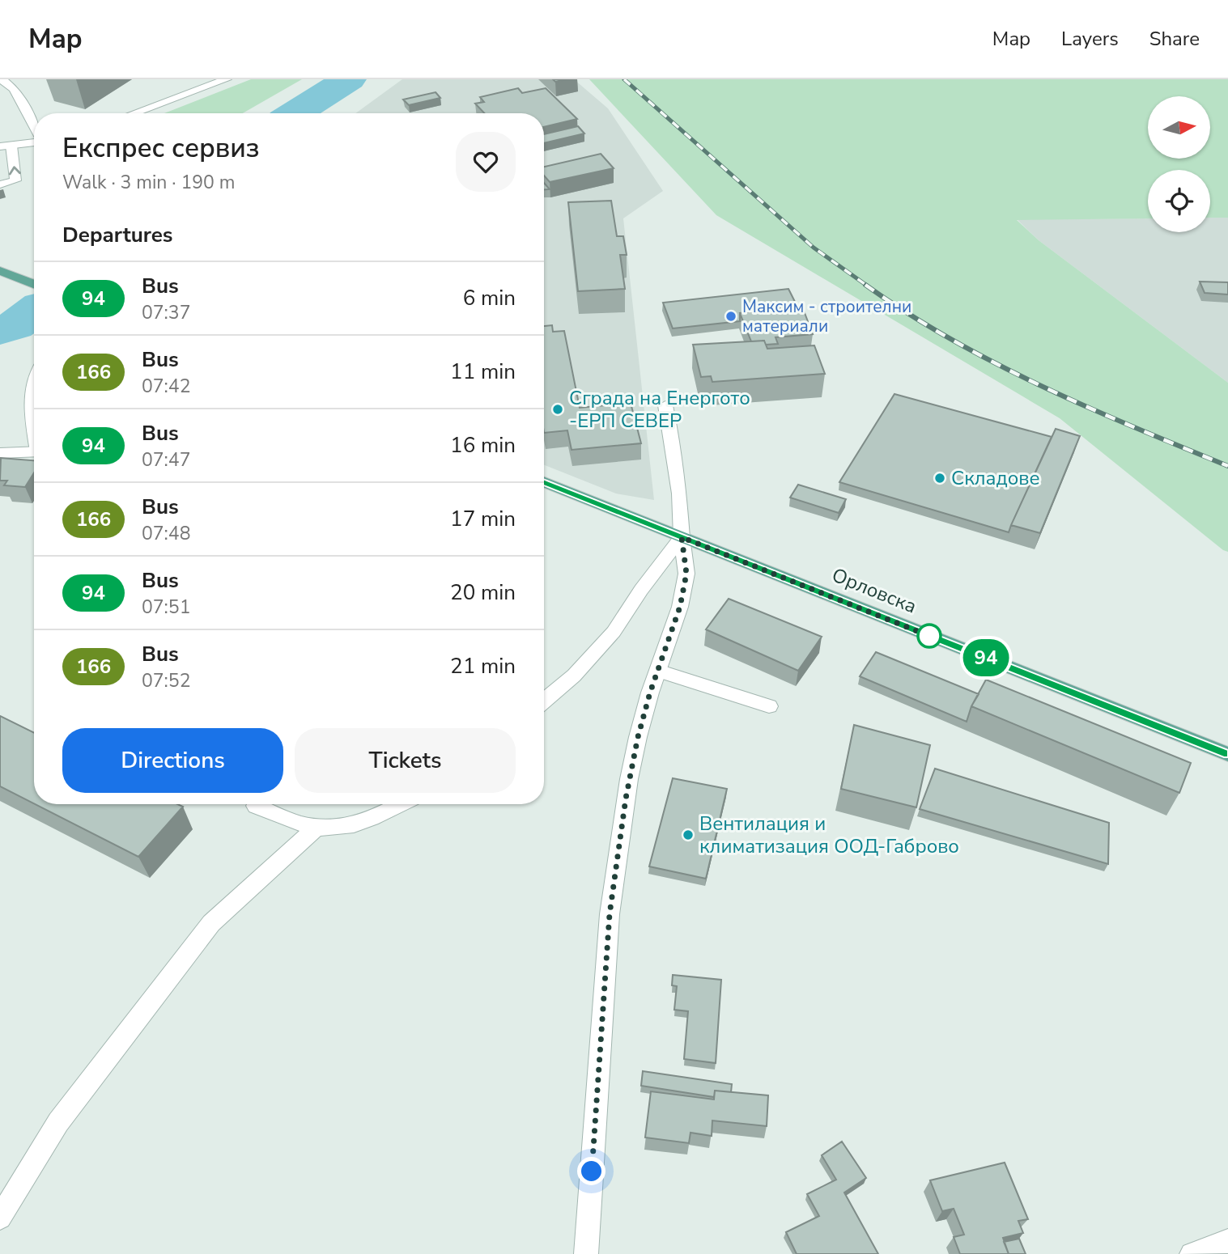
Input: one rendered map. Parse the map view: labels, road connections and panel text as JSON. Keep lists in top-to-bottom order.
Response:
{
  "streets": {
    "main road": ["Орловска"]
  },
  "places": [
    "Максим - строителни материали",
    "Сграда на Енергото -ЕРП СЕВЕР",
    "Складове",
    "Вентилация и климатизация ООД-Габрово"
  ],
  "lines": ["bus line 94"],
  "north": "right",
  "page": {
    "header": "Map",
    "nav": ["Map", "Layers", "Share"],
    "on_map": "94",
    "heading": [
      ["Експрес сервиз", "Walk · 3 min · 190 m"],
      "Departures"
    ],
    "list": [
      {
        "mark": "94",
        "name": "Bus",
        "note": "07:37",
        "value": "6 min"
      },
      {
        "mark": "166",
        "name": "Bus",
        "note": "07:42",
        "value": "11 min"
      },
      {
        "mark": "94",
        "name": "Bus",
        "note": "07:47",
        "value": "16 min"
      },
      {
        "mark": "166",
        "name": "Bus",
        "note": "07:48",
        "value": "17 min"
      },
      {
        "mark": "94",
        "name": "Bus",
        "note": "07:51",
        "value": "20 min"
      },
      {
        "mark": "166",
        "name": "Bus",
        "note": "07:52",
        "value": "21 min"
      }
    ],
    "buttons": ["Directions", "Tickets"]
  }
}
